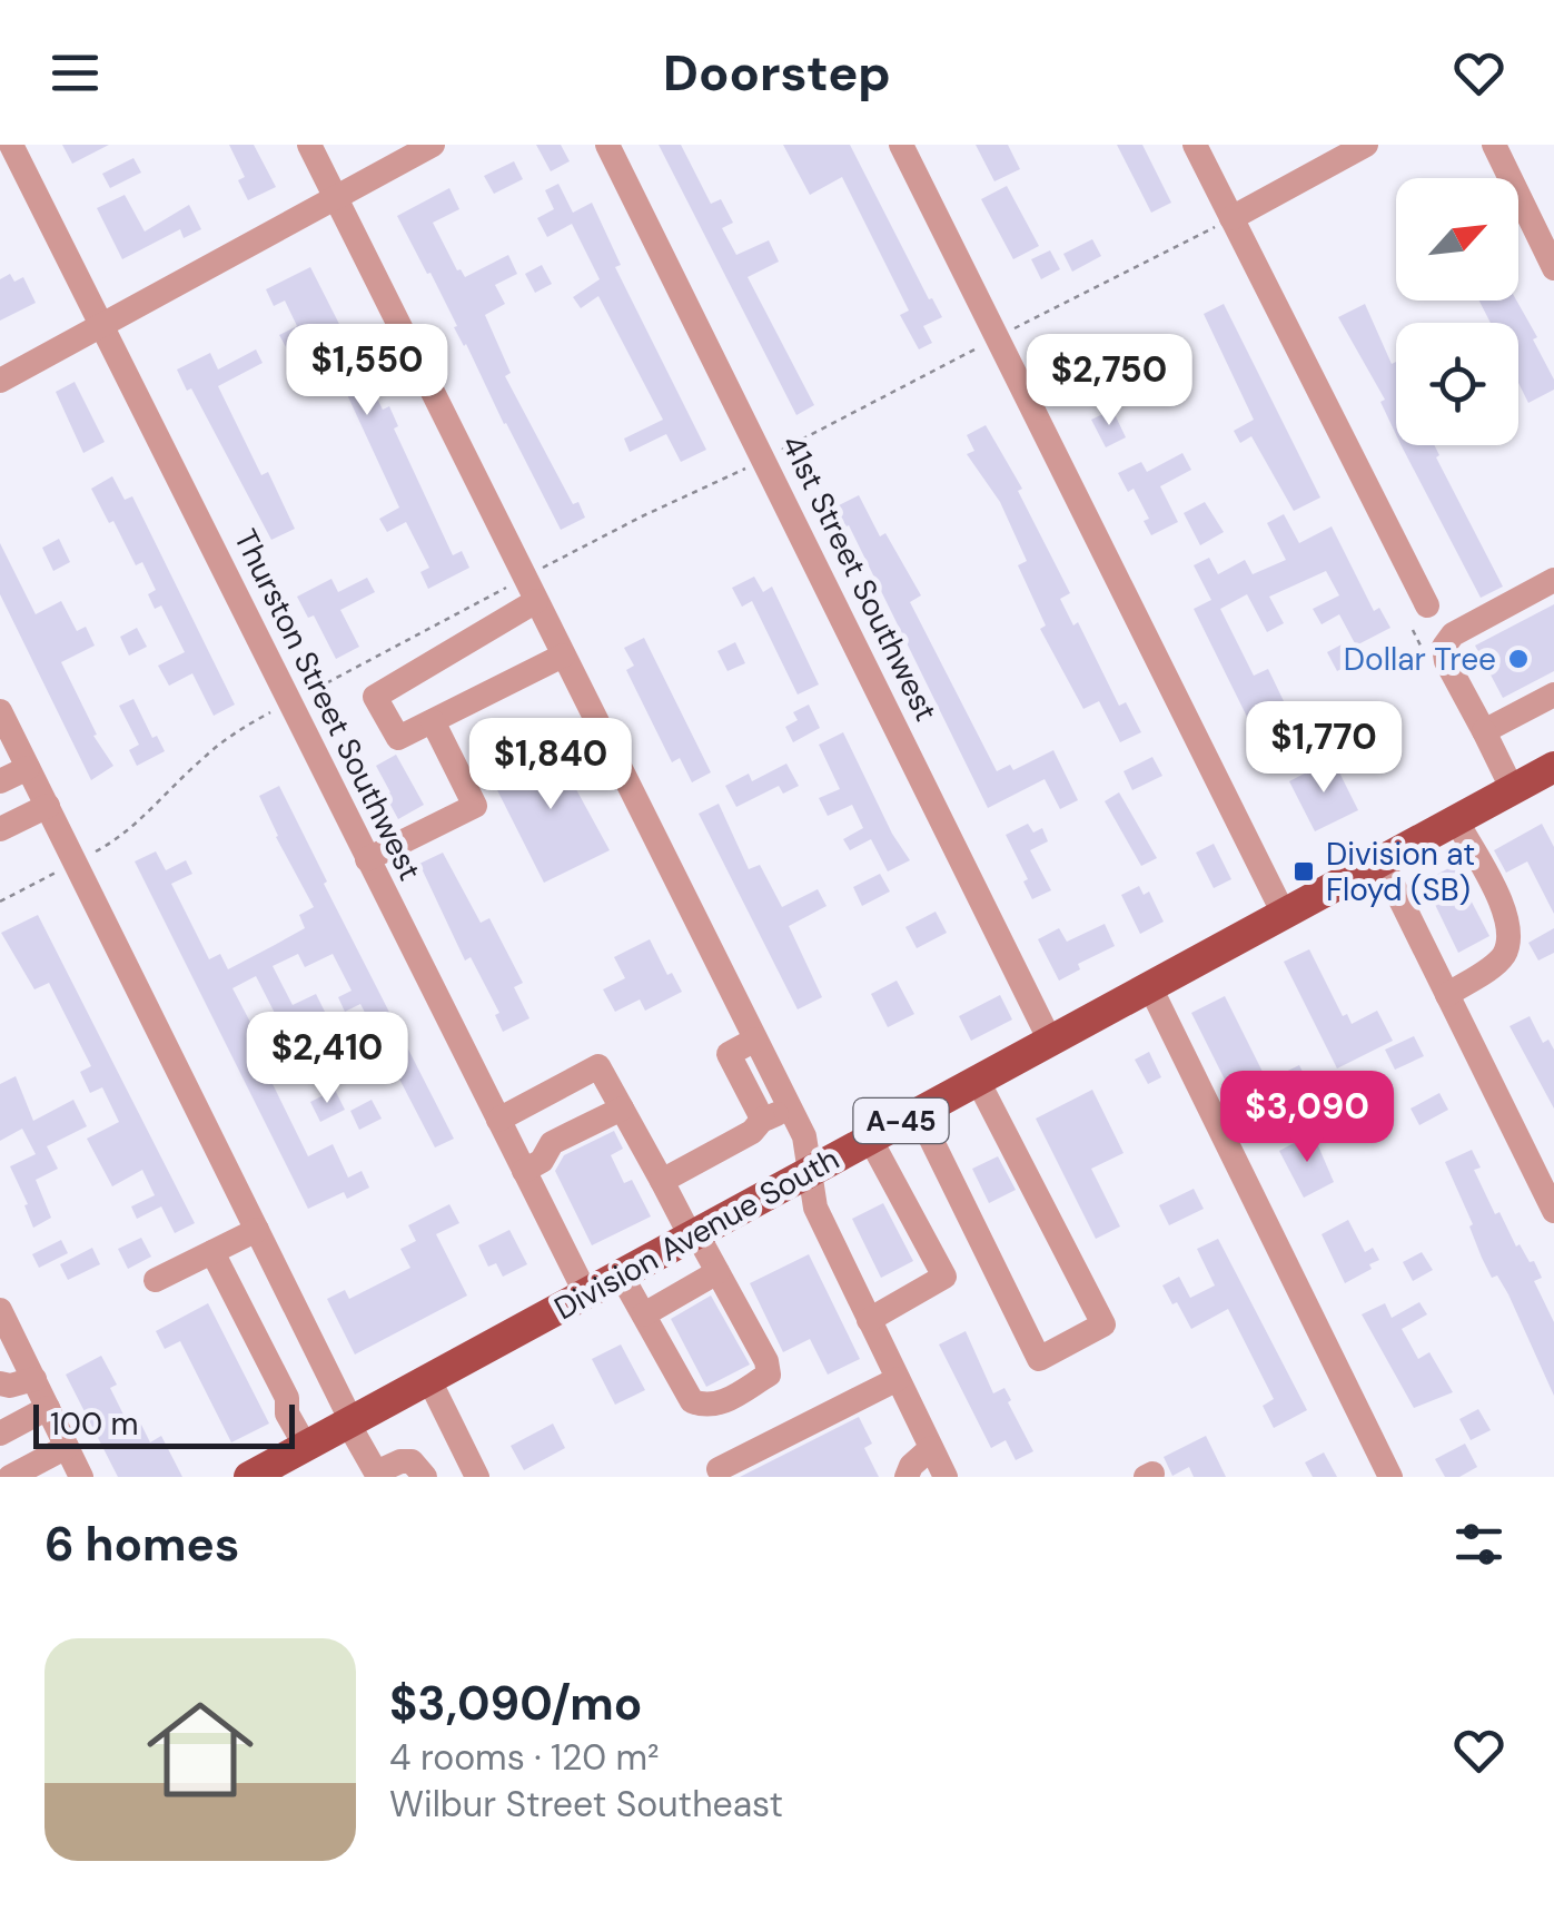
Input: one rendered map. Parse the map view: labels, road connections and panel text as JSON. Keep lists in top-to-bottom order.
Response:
{
  "streets": {
    "main road": ["A-45", "Division Avenue South"],
    "street": ["41st Street Southwest", "Thurston Street Southwest"]
  },
  "crossings": [
    ["41st Street Southwest", "Division Avenue South"],
    ["Thurston Street Southwest", "Division Avenue South"]
  ],
  "places": {
    "other": ["Dollar Tree"],
    "transit": ["Division at Floyd (SB)"]
  },
  "scale_bar": "100 m",
  "north": "top right",
  "page": {
    "header": "Doorstep",
    "price": [
      "$1,550",
      "$2,750",
      "$1,770",
      "$1,840",
      "$2,410",
      "$3,090"
    ],
    "scale": "100 m",
    "heading": "6 homes",
    "list": [
      {
        "name": "$3,090/mo",
        "note": "4 rooms · 120 m² · Wilbur Street Southeast"
      }
    ]
  }
}
